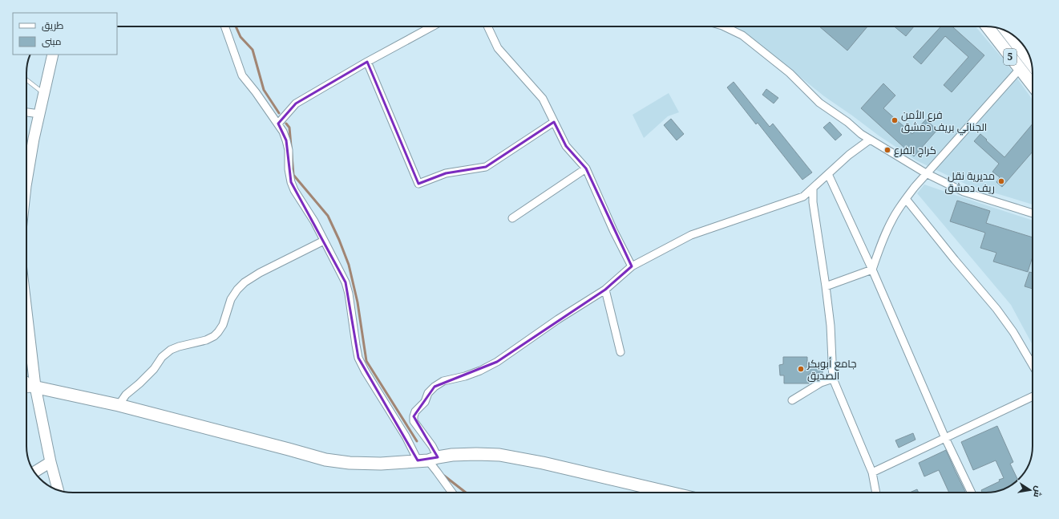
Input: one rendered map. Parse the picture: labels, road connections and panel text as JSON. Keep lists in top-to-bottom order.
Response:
{
  "streets": {
    "main road": ["5"]
  },
  "places": [
    "فرع الأمن الجنائي بريف دمشق",
    "كراج الفرع",
    "مديرية نقل ريف دمشق",
    "جامع أبوبكر الصديق"
  ],
  "legend": ["طريق", "مبنى"],
  "north": "right"
}
